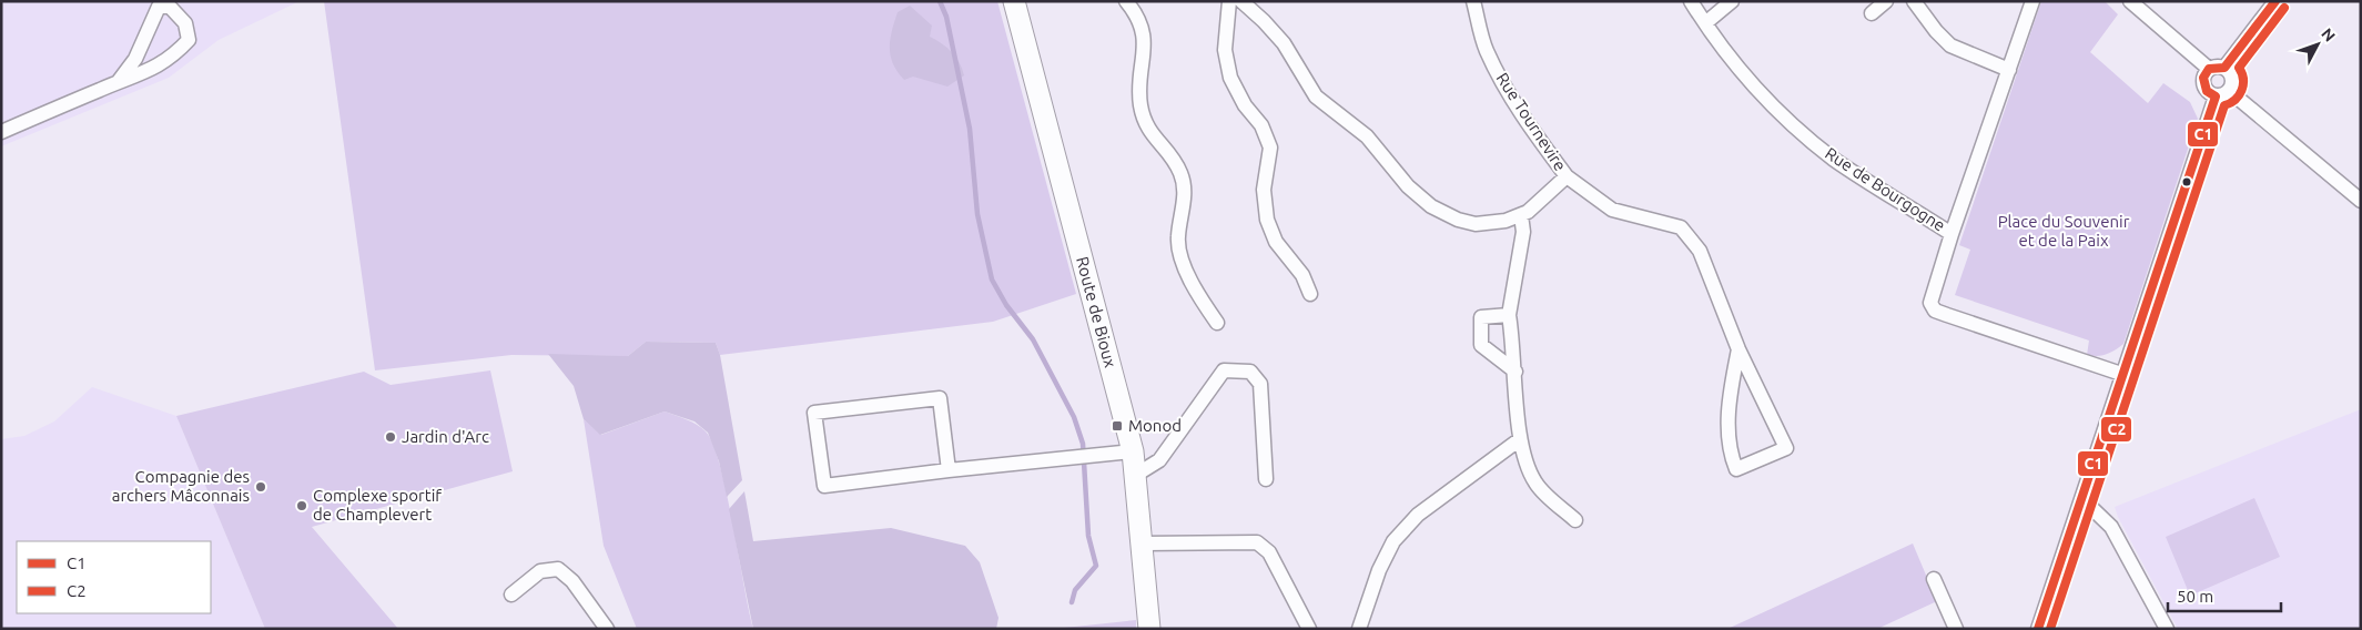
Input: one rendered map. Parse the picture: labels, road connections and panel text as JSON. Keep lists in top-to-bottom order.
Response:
{
  "streets": {
    "main road": ["Route de Bioux"],
    "street": ["Rue Tournevire", "Rue de Bourgogne"]
  },
  "parks": ["Place du Souvenir et de la Paix"],
  "places": {
    "transit": ["Monod"],
    "other": ["Jardin d'Arc", "Compagnie des archers Mâconnais", "Complexe sportif de Champlevert"]
  },
  "lines": ["transit line C1", "transit line C2"],
  "legend": ["C1", "C2"],
  "scale_bar": "50 m",
  "north": "top right"
}
